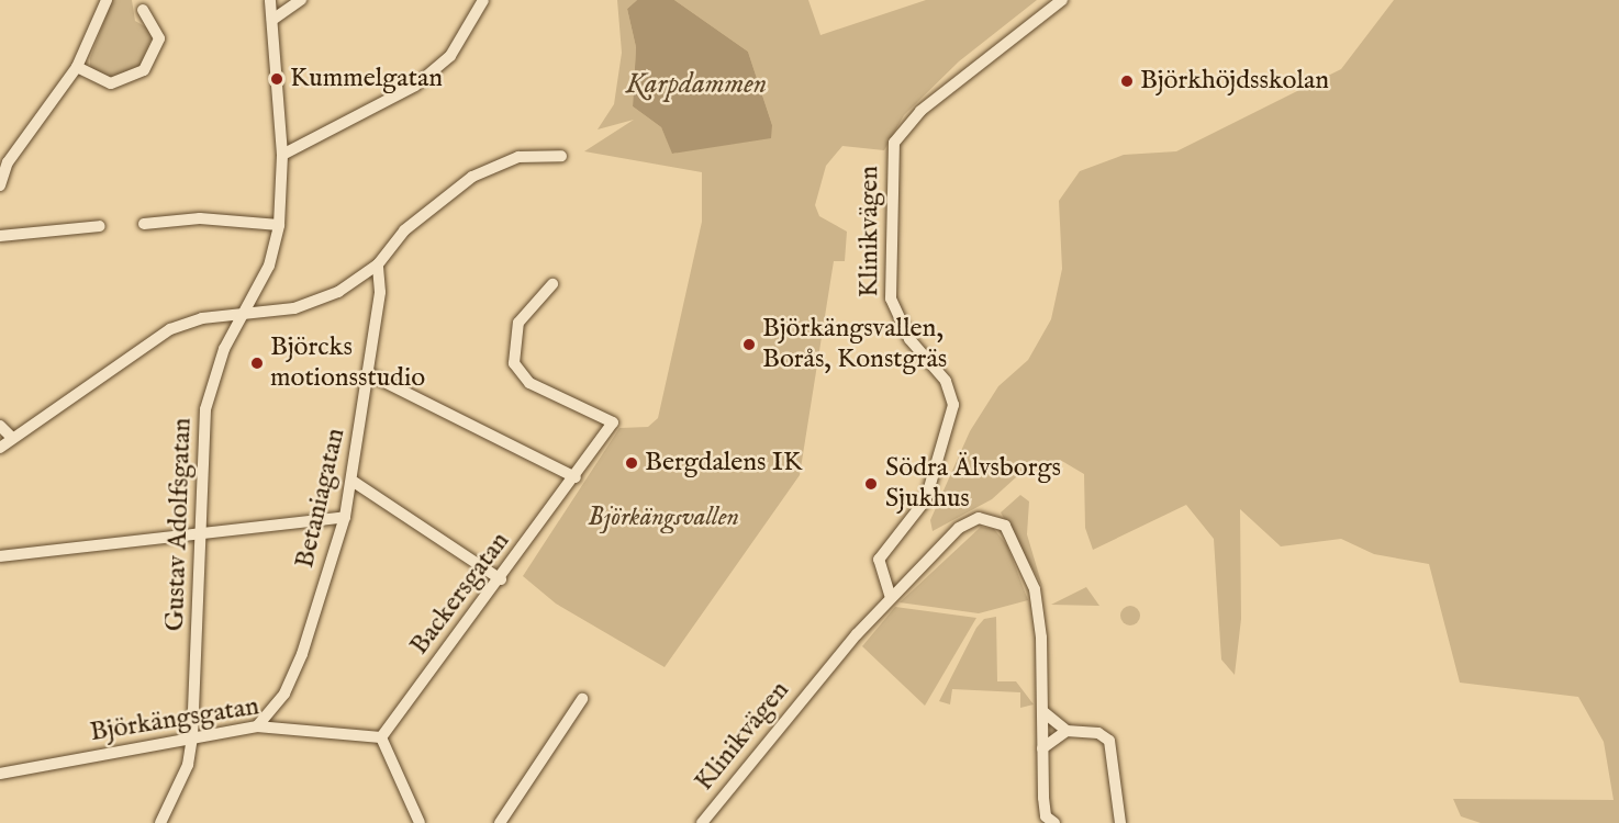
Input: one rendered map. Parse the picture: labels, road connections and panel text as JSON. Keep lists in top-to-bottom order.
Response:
{
  "streets": {
    "street": [
      "Klinikvägen",
      "Betaniagatan",
      "Gustav Adolfsgatan",
      "Backersgatan",
      "Björkängsgatan"
    ]
  },
  "crossings": [
    ["Betaniagatan", "Björkängsgatan"],
    ["Gustav Adolfsgatan", "Björkängsgatan"],
    ["Backersgatan", "Björkängsgatan"]
  ],
  "water": ["Karpdammen"],
  "parks": ["Björkängsvallen"],
  "places": [
    "Kummelgatan",
    "Björkhöjdsskolan",
    "Björkängsvallen, Borås, Konstgräs",
    "Björcks motionsstudio",
    "Bergdalens IK",
    "Södra Älvsborgs Sjukhus"
  ]
}
